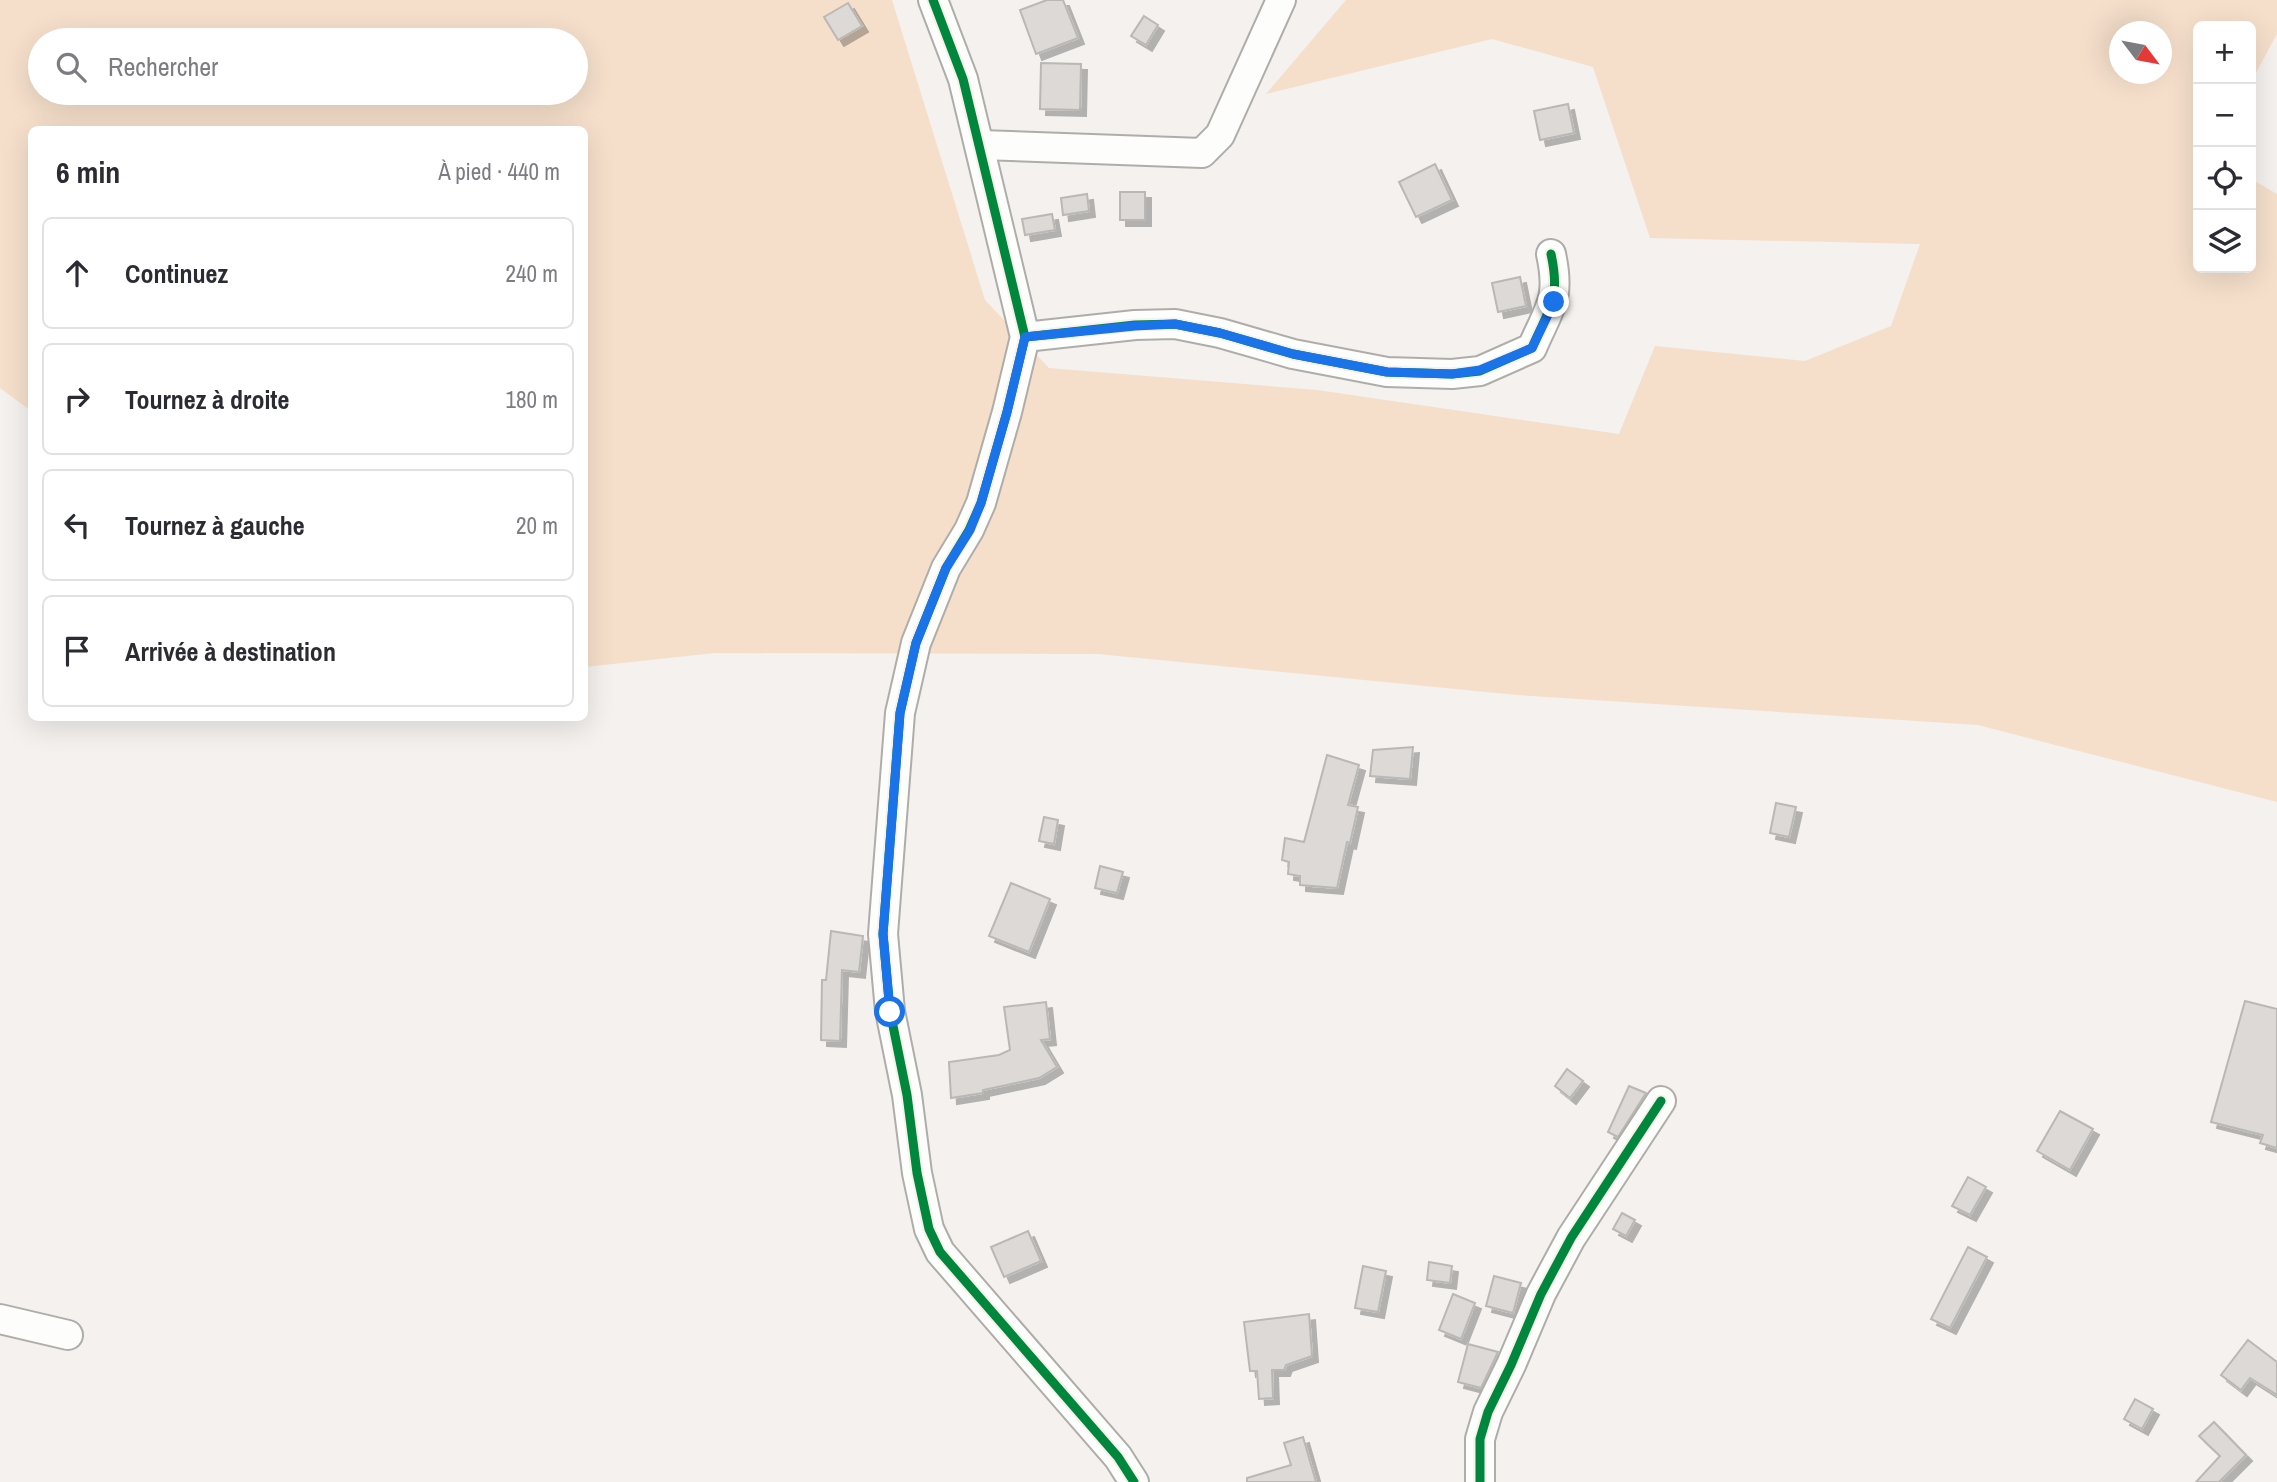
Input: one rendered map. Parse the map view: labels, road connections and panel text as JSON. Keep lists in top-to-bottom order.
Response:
{
  "north": "bottom right",
  "page": {
    "map_buttons": ["+", "−"],
    "search": "Rechercher",
    "heading": ["6 min", "À pied · 440 m"],
    "list": [
      ["Continuez", "240 m"],
      ["Tournez à droite", "180 m"],
      ["Tournez à gauche", "20 m"],
      "Arrivée à destination"
    ]
  }
}
